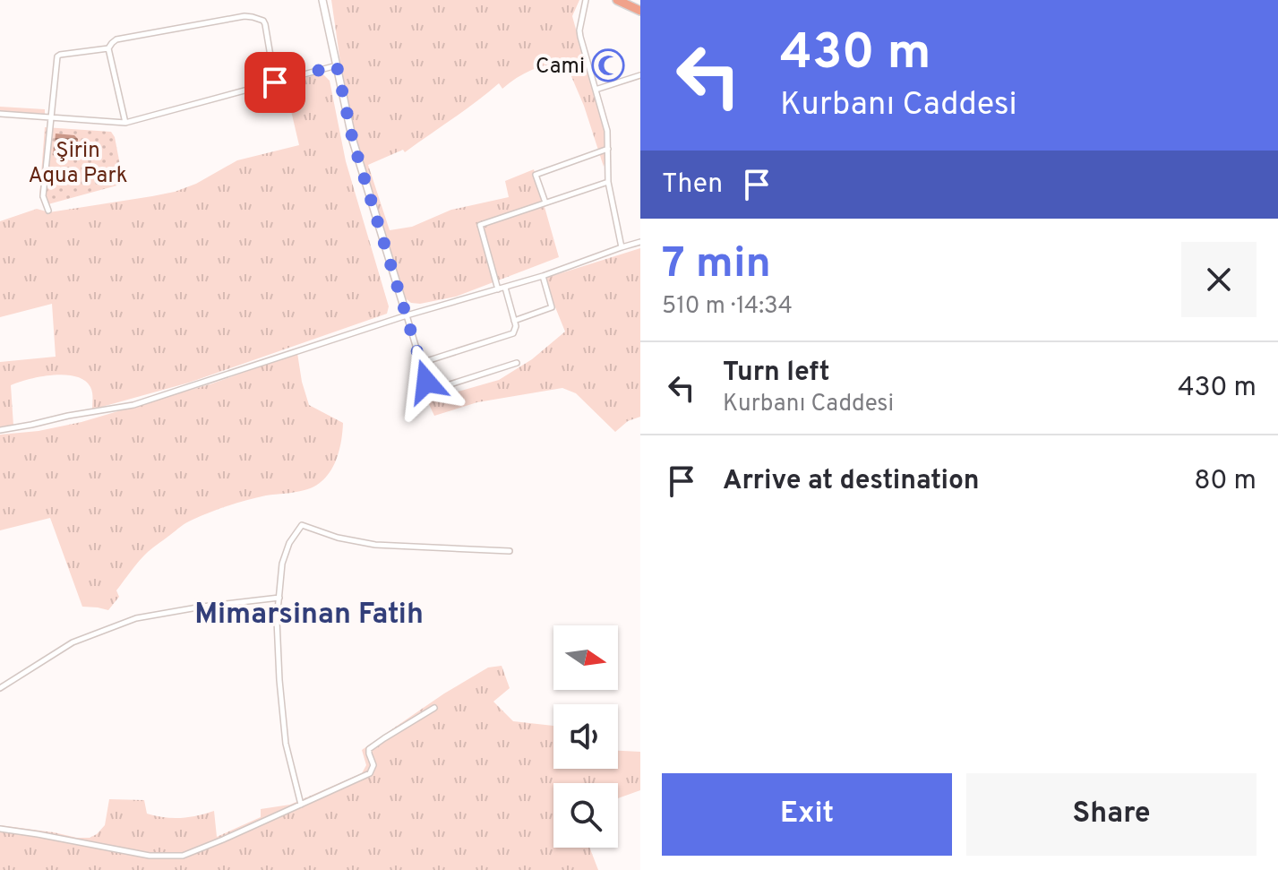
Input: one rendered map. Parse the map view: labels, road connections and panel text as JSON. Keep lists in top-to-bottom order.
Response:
{
  "districts": ["Mimarsinan Fatih"],
  "parks": ["Şirin Aqua Park"],
  "places": {
    "mosque": ["Cami"]
  },
  "north": "right",
  "page": {
    "turn": ["430 m", "Kurbanı Caddesi"],
    "then": "Then",
    "heading": ["7 min", "510 m · 14:34"],
    "list": [
      {
        "name": "Turn left",
        "note": "Kurbanı Caddesi",
        "value": "430 m"
      },
      {
        "name": "Arrive at destination",
        "value": "80 m"
      }
    ],
    "buttons": ["Exit", "Share"]
  }
}
